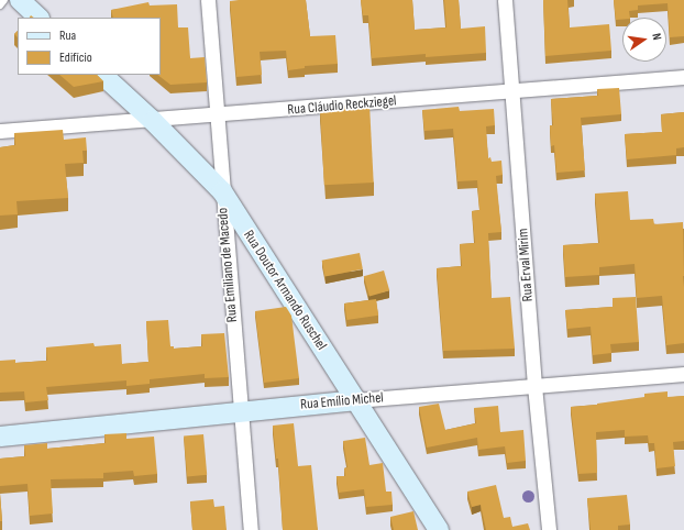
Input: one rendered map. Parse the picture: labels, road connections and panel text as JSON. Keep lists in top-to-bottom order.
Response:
{
  "streets": {
    "main road": ["Rua Doutor Armando Ruschel", "Rua Emílio Michel"],
    "street": ["Rua Cláudio Reckziegel", "Rua Emiliano de Macedo", "Rua Erval Mirim"]
  },
  "crossings": [
    ["Rua Cláudio Reckziegel", "Rua Emiliano de Macedo"],
    ["Rua Cláudio Reckziegel", "Rua Erval Mirim"],
    ["Rua Cláudio Reckziegel", "Rua Doutor Armando Ruschel"],
    ["Rua Emiliano de Macedo", "Rua Doutor Armando Ruschel"],
    ["Rua Emiliano de Macedo", "Rua Emílio Michel"],
    ["Rua Erval Mirim", "Rua Emílio Michel"],
    ["Rua Doutor Armando Ruschel", "Rua Emílio Michel"]
  ],
  "legend": ["Rua", "Edifício"],
  "north": "right"
}
